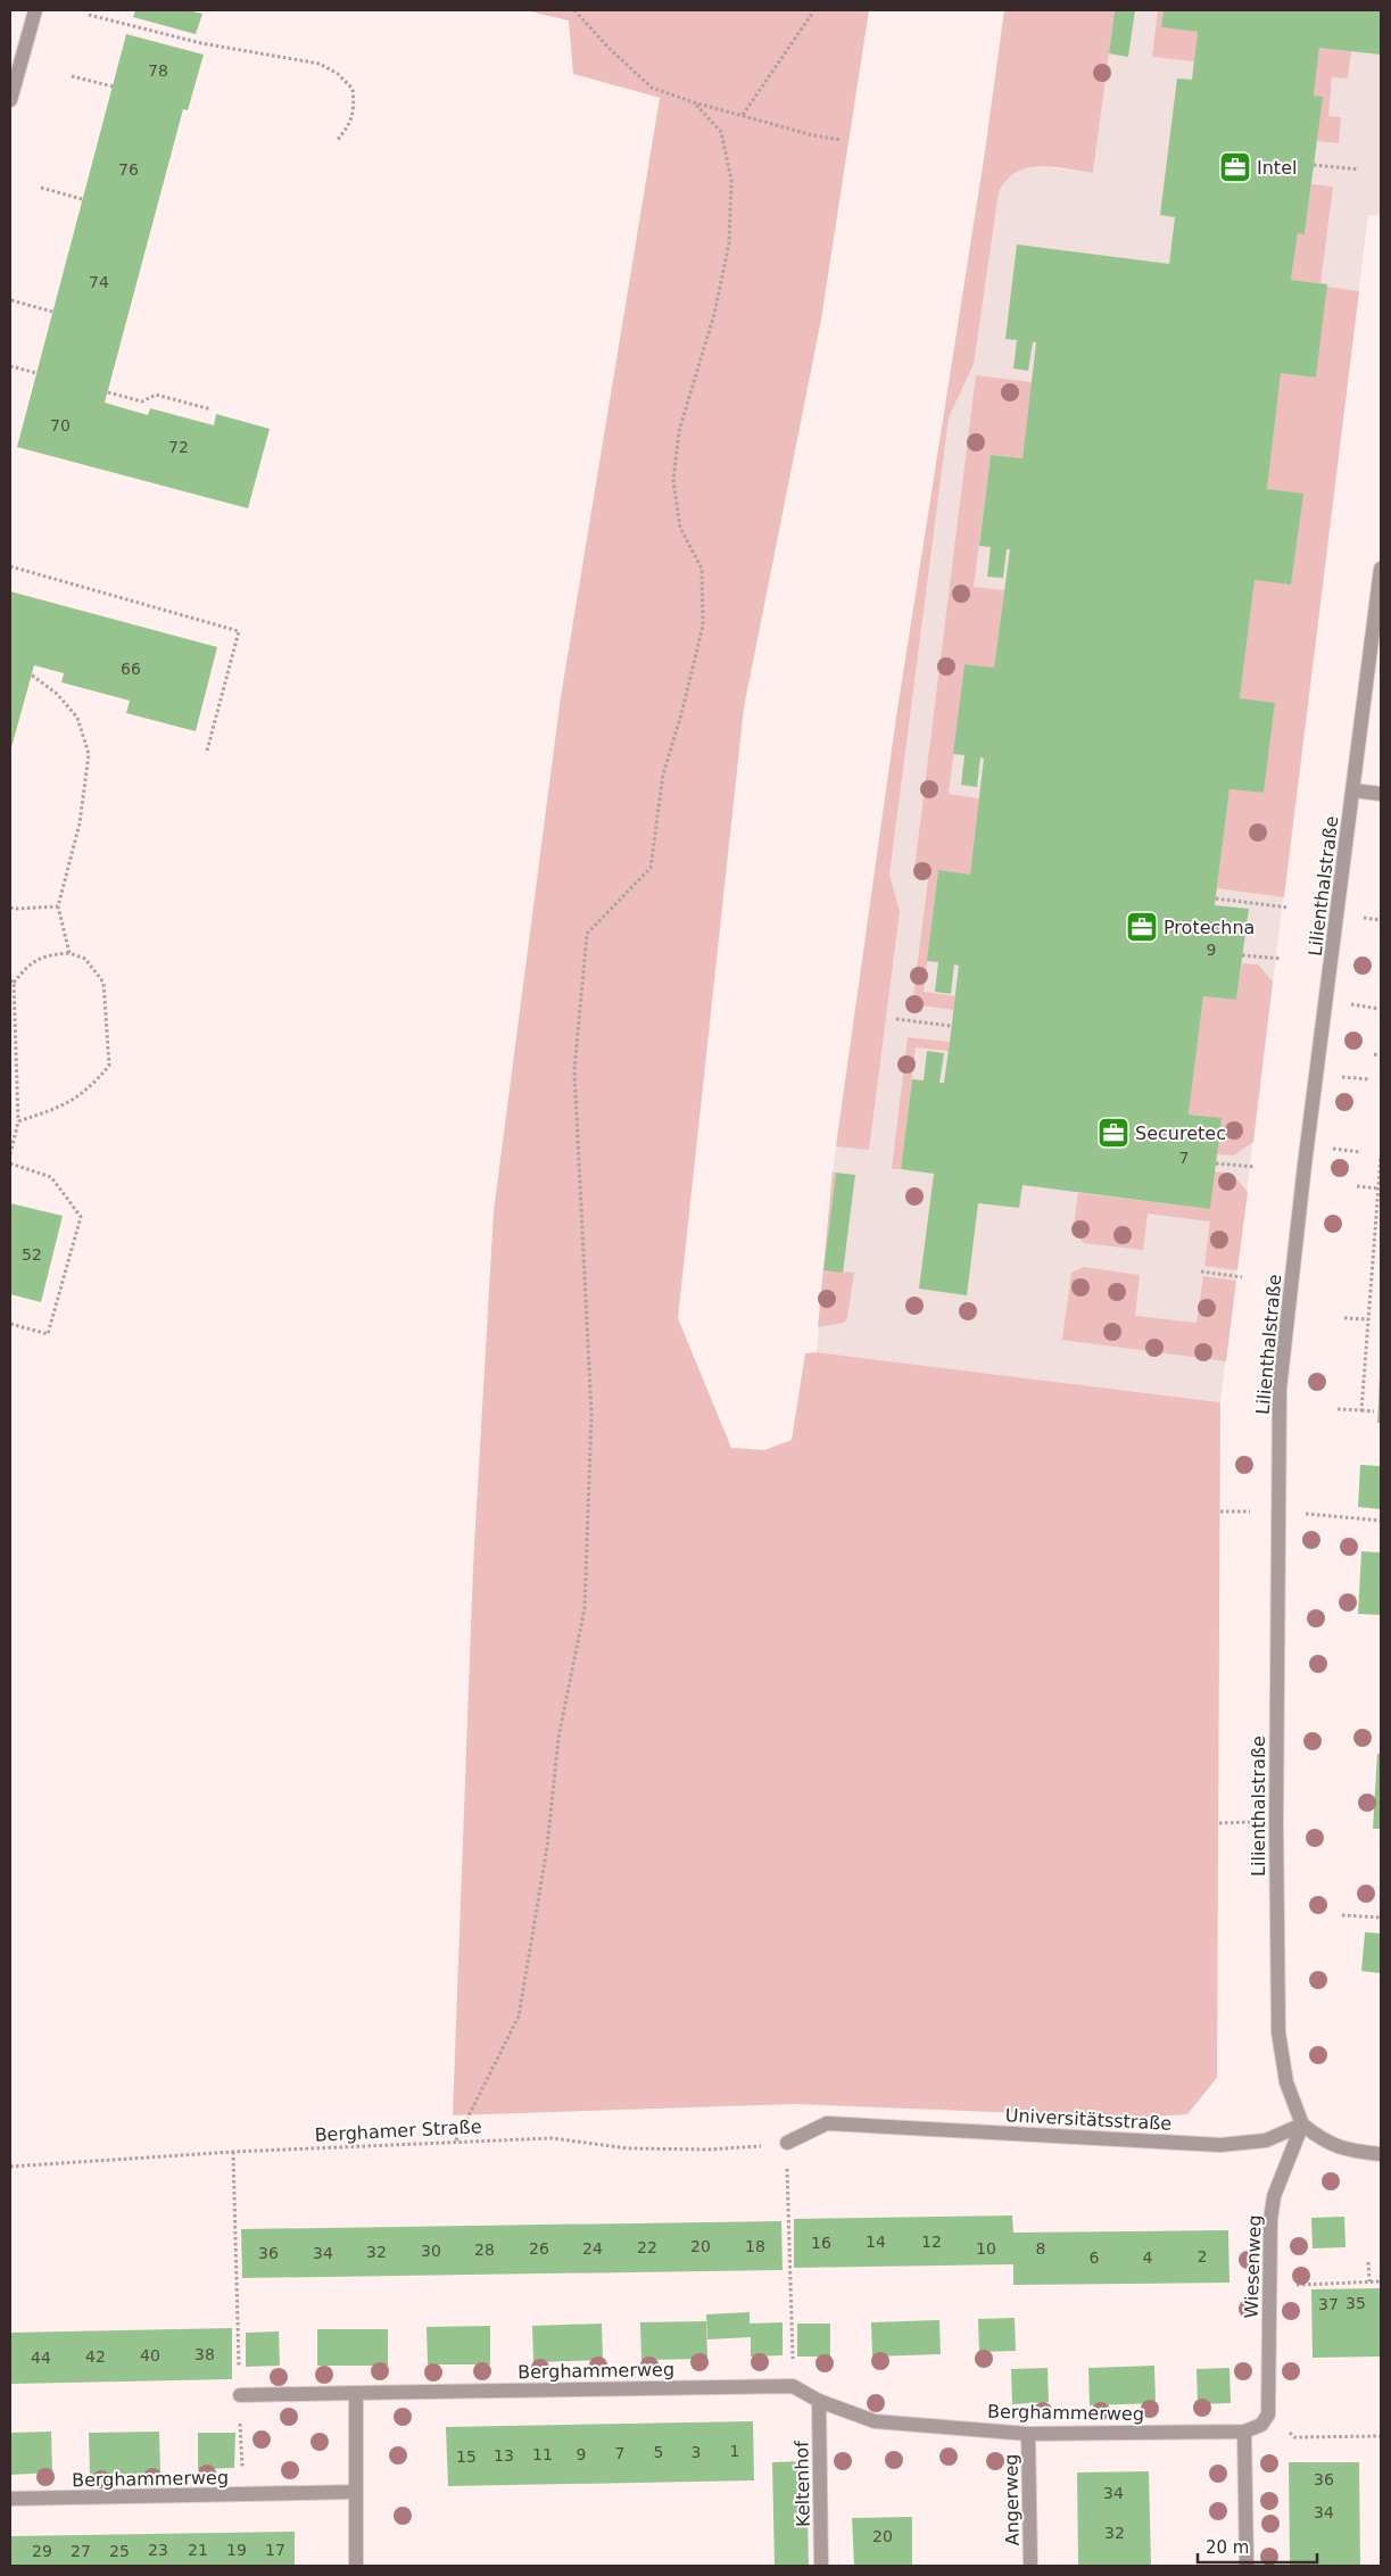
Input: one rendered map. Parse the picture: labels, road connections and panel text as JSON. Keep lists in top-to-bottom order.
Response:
{
  "streets": {
    "street": [
      "Lilienthalstraße",
      "Universitätsstraße",
      "Wiesenweg",
      "Berghammerweg",
      "Keltenhof",
      "Angerweg"
    ],
    "path": ["Berghamer Straße"]
  },
  "crossings": [
    ["Lilienthalstraße", "Universitätsstraße"],
    ["Lilienthalstraße", "Wiesenweg"],
    ["Universitätsstraße", "Berghamer Straße"],
    ["Universitätsstraße", "Wiesenweg"],
    ["Berghammerweg", "Keltenhof"],
    ["Berghammerweg", "Angerweg"]
  ],
  "places": {
    "office": ["Intel", "Protechna", "Securetec"]
  },
  "house_numbers": [
    "78",
    "76",
    "74",
    "70",
    "72",
    "66",
    "9",
    "7",
    "52",
    "14",
    "12",
    "16",
    "20",
    "18",
    "22",
    "26",
    "24",
    "10",
    "8",
    "28",
    "30",
    "32",
    "36",
    "34",
    "2",
    "6",
    "4",
    "35",
    "37",
    "38",
    "40",
    "42",
    "44",
    "1",
    "5",
    "3",
    "7",
    "11",
    "9",
    "13",
    "15",
    "36",
    "34",
    "34",
    "32",
    "20",
    "23",
    "21",
    "19",
    "17",
    "29",
    "27",
    "25"
  ],
  "scale_bar": "20 m"
}
